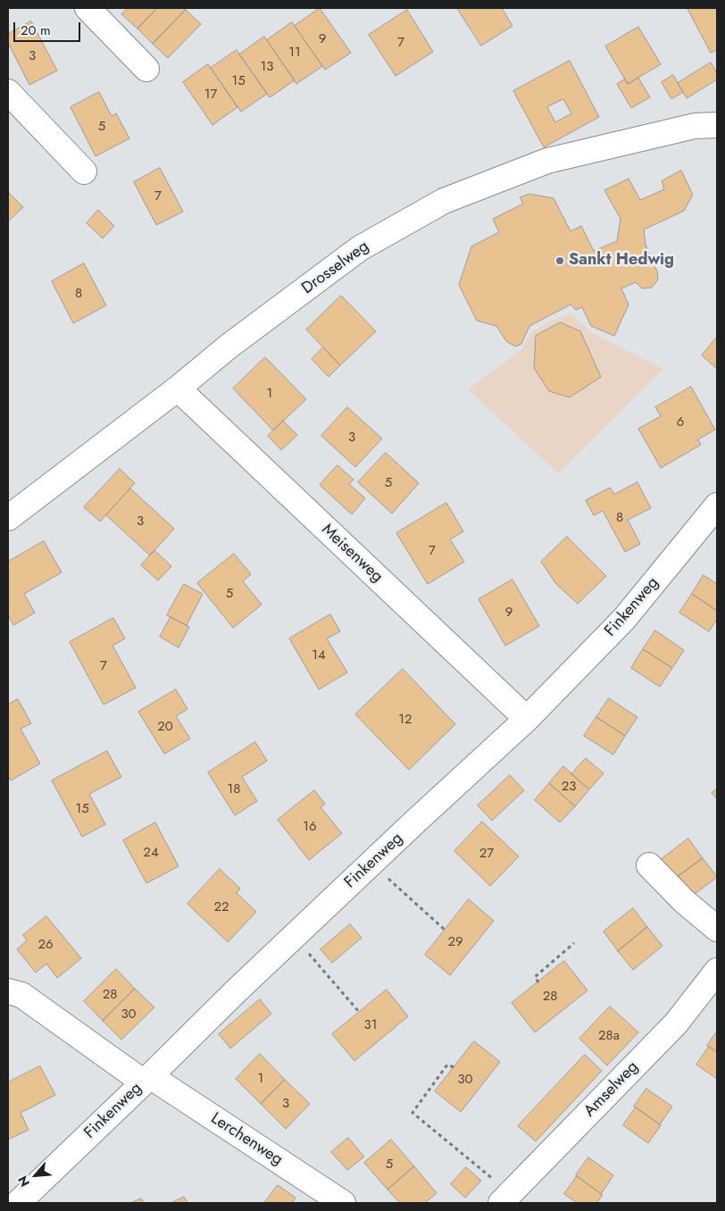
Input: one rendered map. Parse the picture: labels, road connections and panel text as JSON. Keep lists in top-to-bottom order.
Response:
{
  "streets": {
    "street": [
      "Drosselweg",
      "Meisenweg",
      "Finkenweg",
      "Amselweg",
      "Lerchenweg"
    ]
  },
  "crossings": [
    ["Drosselweg", "Meisenweg"],
    ["Meisenweg", "Finkenweg"],
    ["Finkenweg", "Lerchenweg"]
  ],
  "places": ["Sankt Hedwig"],
  "house_numbers": [
    "9",
    "7",
    "11",
    "3",
    "13",
    "15",
    "17",
    "5",
    "7",
    "8",
    "1",
    "6",
    "3",
    "5",
    "8",
    "3",
    "7",
    "5",
    "9",
    "14",
    "7",
    "12",
    "20",
    "23",
    "18",
    "15",
    "16",
    "24",
    "27",
    "22",
    "29",
    "26",
    "28",
    "28",
    "30",
    "31",
    "28a",
    "1",
    "30",
    "3",
    "5"
  ],
  "scale_bar": "20 m",
  "north": "bottom left"
}
